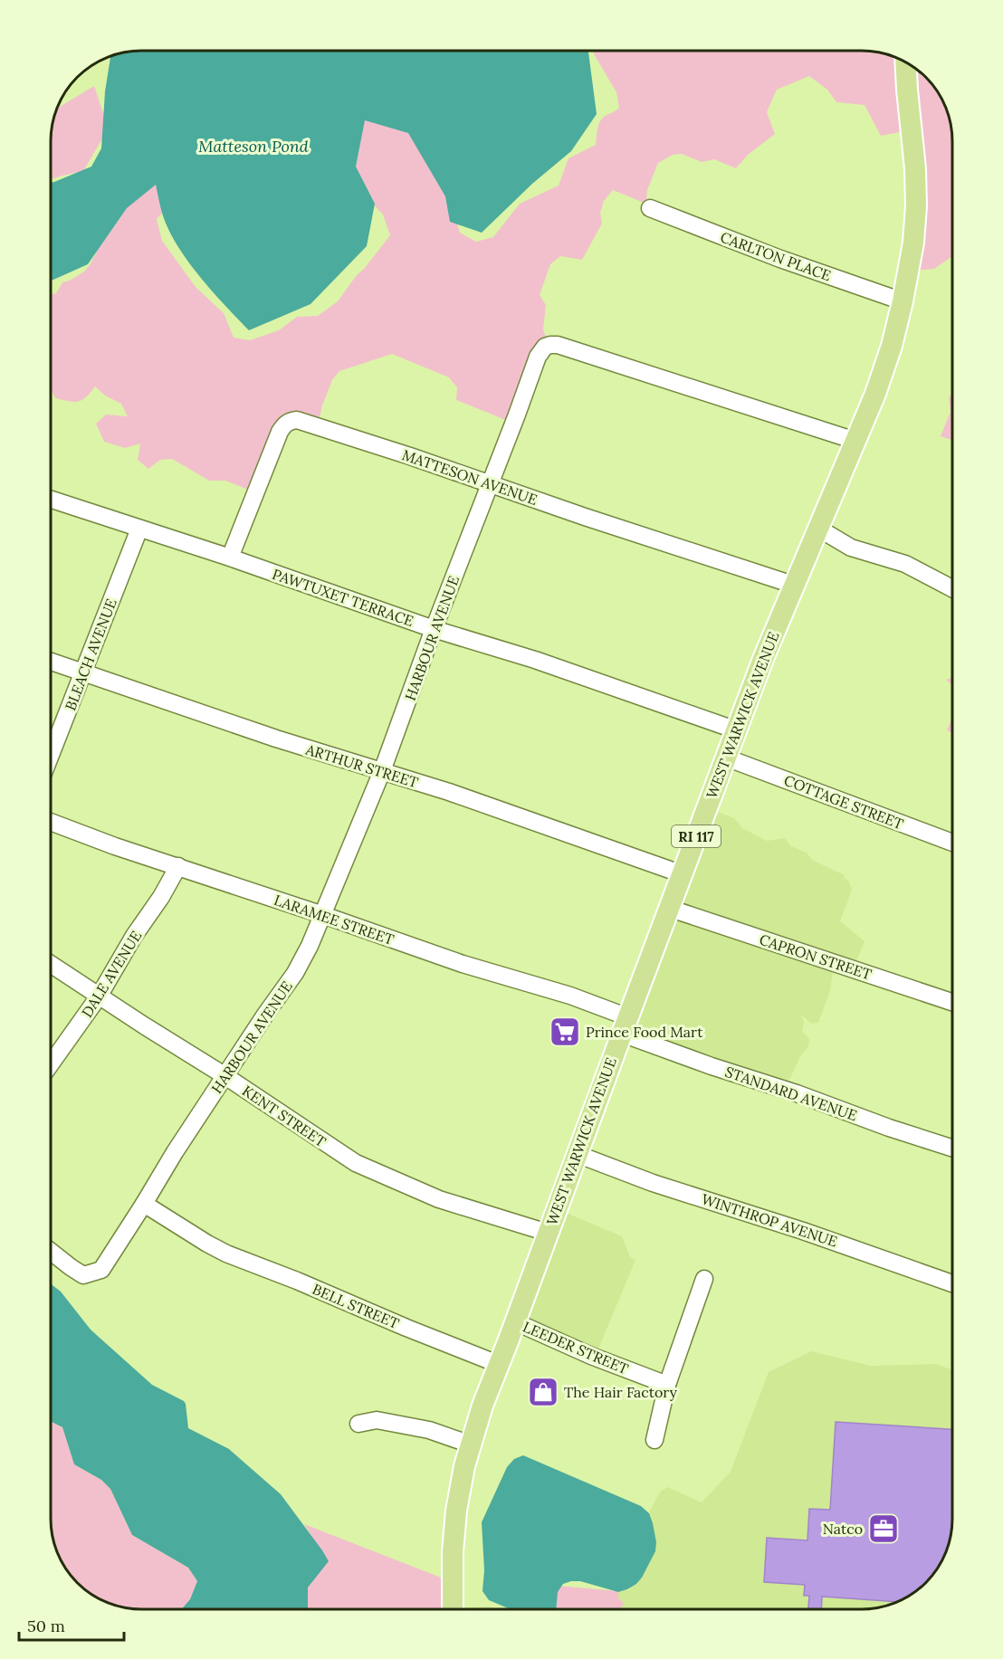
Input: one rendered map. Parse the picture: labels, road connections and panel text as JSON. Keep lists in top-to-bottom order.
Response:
{
  "streets": {
    "main road": ["WEST WARWICK AVENUE", "RI 117"],
    "street": [
      "CARLTON PLACE",
      "MATTESON AVENUE",
      "PAWTUXET TERRACE",
      "HARBOUR AVENUE",
      "BLEACH AVENUE",
      "ARTHUR STREET",
      "COTTAGE STREET",
      "LARAMEE STREET",
      "CAPRON STREET",
      "DALE AVENUE",
      "STANDARD AVENUE",
      "KENT STREET",
      "WINTHROP AVENUE",
      "BELL STREET",
      "LEEDER STREET"
    ]
  },
  "crossings": [
    ["CARLTON PLACE", "WEST WARWICK AVENUE"],
    ["MATTESON AVENUE", "PAWTUXET TERRACE"],
    ["MATTESON AVENUE", "HARBOUR AVENUE"],
    ["MATTESON AVENUE", "WEST WARWICK AVENUE"],
    ["PAWTUXET TERRACE", "HARBOUR AVENUE"],
    ["PAWTUXET TERRACE", "BLEACH AVENUE"],
    ["PAWTUXET TERRACE", "WEST WARWICK AVENUE"],
    ["HARBOUR AVENUE", "WEST WARWICK AVENUE"],
    ["HARBOUR AVENUE", "ARTHUR STREET"],
    ["HARBOUR AVENUE", "LARAMEE STREET"],
    ["HARBOUR AVENUE", "KENT STREET"],
    ["HARBOUR AVENUE", "BELL STREET"],
    ["BLEACH AVENUE", "ARTHUR STREET"],
    ["WEST WARWICK AVENUE", "ARTHUR STREET"],
    ["WEST WARWICK AVENUE", "COTTAGE STREET"],
    ["WEST WARWICK AVENUE", "LARAMEE STREET"],
    ["WEST WARWICK AVENUE", "CAPRON STREET"],
    ["WEST WARWICK AVENUE", "STANDARD AVENUE"],
    ["WEST WARWICK AVENUE", "KENT STREET"],
    ["WEST WARWICK AVENUE", "WINTHROP AVENUE"],
    ["WEST WARWICK AVENUE", "BELL STREET"],
    ["WEST WARWICK AVENUE", "LEEDER STREET"],
    ["LARAMEE STREET", "DALE AVENUE"],
    ["LARAMEE STREET", "STANDARD AVENUE"],
    ["DALE AVENUE", "KENT STREET"]
  ],
  "water": ["Matteson Pond"],
  "places": {
    "supermarket": ["Prince Food Mart"],
    "shop": ["The Hair Factory"],
    "office": ["Natco"]
  },
  "scale_bar": "50 m"
}
